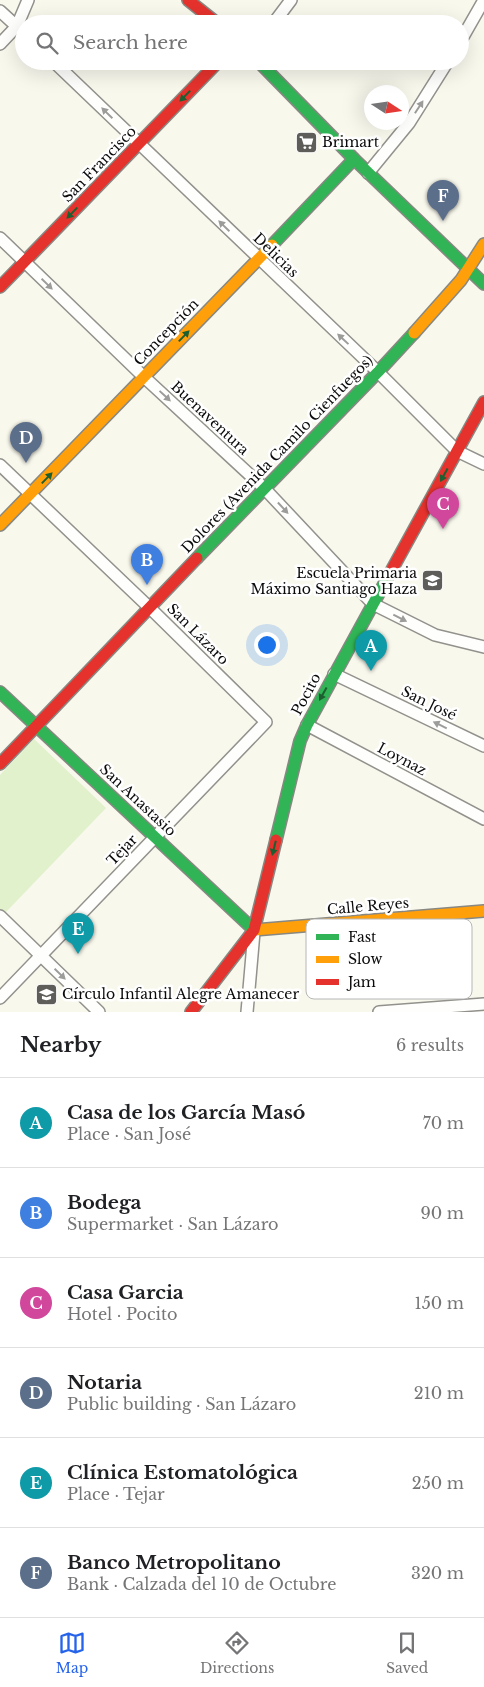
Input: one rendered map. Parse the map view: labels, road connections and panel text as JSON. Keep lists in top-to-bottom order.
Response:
{
  "streets": {
    "street": [
      "San Francisco",
      "Delicias",
      "Concepción",
      "Buenaventura",
      "Dolores (Avenida Camilo Cienfuegos)",
      "San Lázaro",
      "Pocito",
      "San José",
      "Loynaz",
      "San Anastasio",
      "Tejar",
      "Calle Reyes"
    ]
  },
  "crossings": [
    ["San Francisco", "Delicias"],
    ["San Francisco", "Buenaventura"],
    ["Delicias", "Concepción"],
    ["Delicias", "Dolores (Avenida Camilo Cienfuegos)"],
    ["Delicias", "Pocito"],
    ["Concepción", "Buenaventura"],
    ["Concepción", "San Lázaro"],
    ["Buenaventura", "Dolores (Avenida Camilo Cienfuegos)"],
    ["Buenaventura", "Pocito"],
    ["Dolores (Avenida Camilo Cienfuegos)", "San Lázaro"],
    ["Dolores (Avenida Camilo Cienfuegos)", "San Anastasio"],
    ["San Lázaro", "Tejar"],
    ["Pocito", "San José"],
    ["Pocito", "Loynaz"],
    ["Pocito", "San Anastasio"],
    ["Pocito", "Calle Reyes"],
    ["San Anastasio", "Tejar"],
    ["San Anastasio", "Calle Reyes"]
  ],
  "one_way": [
    "San Francisco",
    "Delicias",
    "Concepción",
    "Buenaventura",
    "Pocito",
    "San José"
  ],
  "places": {
    "supermarket": ["Brimart"],
    "school or university": ["Escuela Primaria Máximo Santiago Haza", "Círculo Infantil Alegre Amanecer"]
  },
  "legend": ["Fast", "Slow", "Jam"],
  "north": "right",
  "page": {
    "search": "Search here",
    "pins": [
      "F",
      "D",
      "C",
      "B",
      "A",
      "E"
    ],
    "heading": ["Nearby", "6 results"],
    "list": [
      {
        "mark": "A",
        "name": "Casa de los García Masó",
        "note": "Place · San José",
        "value": "70 m"
      },
      {
        "mark": "B",
        "name": "Bodega",
        "note": "Supermarket · San Lázaro",
        "value": "90 m"
      },
      {
        "mark": "C",
        "name": "Casa Garcia",
        "note": "Hotel · Pocito",
        "value": "150 m"
      },
      {
        "mark": "D",
        "name": "Notaria",
        "note": "Public building · San Lázaro",
        "value": "210 m"
      },
      {
        "mark": "E",
        "name": "Clínica Estomatológica",
        "note": "Place · Tejar",
        "value": "250 m"
      },
      {
        "mark": "F",
        "name": "Banco Metropolitano",
        "note": "Bank · Calzada del 10 de Octubre",
        "value": "320 m"
      }
    ],
    "nav": ["Map", "Directions", "Saved"]
  }
}
